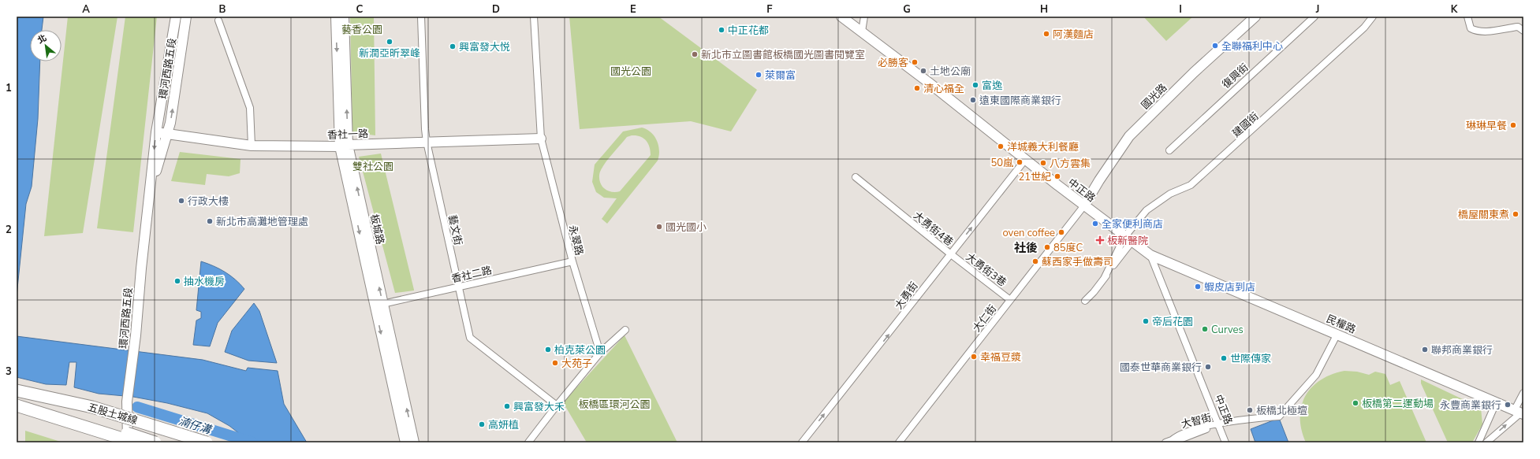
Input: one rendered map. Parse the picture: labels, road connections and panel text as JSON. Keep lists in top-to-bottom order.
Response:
{
  "streets": {
    "highway": ["五股土城線"],
    "street": [
      "環河西路五段",
      "復興街",
      "國光路",
      "建國街",
      "香社一路",
      "中正路",
      "大勇街4巷",
      "板城路",
      "藝文街",
      "永翠路",
      "大勇街3巷",
      "香社二路",
      "大勇街",
      "大仁街",
      "民權路",
      "大智街"
    ]
  },
  "crossings": [
    ["環河西路五段", "香社一路"],
    ["國光路", "中正路"],
    ["國光路", "大仁街"],
    ["建國街", "中正路"],
    ["香社一路", "板城路"],
    ["香社一路", "藝文街"],
    ["香社一路", "永翠路"],
    ["中正路", "大勇街"],
    ["中正路", "大仁街"],
    ["中正路", "民權路"],
    ["中正路", "大智街"],
    ["大勇街4巷", "大勇街3巷"],
    ["大勇街4巷", "大勇街"],
    ["板城路", "香社二路"],
    ["藝文街", "香社二路"],
    ["永翠路", "香社二路"],
    ["大勇街3巷", "大勇街"],
    ["大勇街3巷", "大仁街"],
    ["民權路", "大智街"]
  ],
  "one_way": ["大勇街"],
  "districts": ["社後"],
  "water": ["湳仔溝"],
  "parks": [
    "藝香公園",
    "國光公園",
    "雙社公園",
    "板橋區環河公園"
  ],
  "places": {
    "other": [
      "中正花都",
      "阿漢麵店",
      "新潤亞昕翠峰",
      "全聯福利中心",
      "興富發大悦",
      "新北市立圖書館板橋國光圖書閱覽室",
      "必勝客",
      "土地公廟",
      "萊爾富",
      "富逸",
      "清心福全",
      "遠東國際商業銀行",
      "琳琳早餐",
      "洋城義大利餐廳",
      "50嵐",
      "八方雲集",
      "21世紀",
      "行政大樓",
      "橋屋關東煮",
      "新北市高灘地管理處",
      "全家便利商店",
      "國光國小",
      "oven coffee",
      "85度C",
      "蘇西家手做壽司",
      "抽水機房",
      "蝦皮店到店",
      "帝后花園",
      "Curves",
      "柏克萊公園",
      "聯邦商業銀行",
      "幸福豆漿",
      "世際傳家",
      "大苑子",
      "國泰世華商業銀行",
      "板橋第二運動場",
      "永豐商業銀行",
      "興富發大禾",
      "板橋北極壇",
      "高妍植"
    ],
    "health": ["板新醫院"]
  },
  "north": "top left",
  "grid": {
    "columns": [
      "A",
      "B",
      "C",
      "D",
      "E",
      "F",
      "G",
      "H",
      "I",
      "J",
      "K"
    ],
    "rows": ["1", "2", "3"]
  }
}
